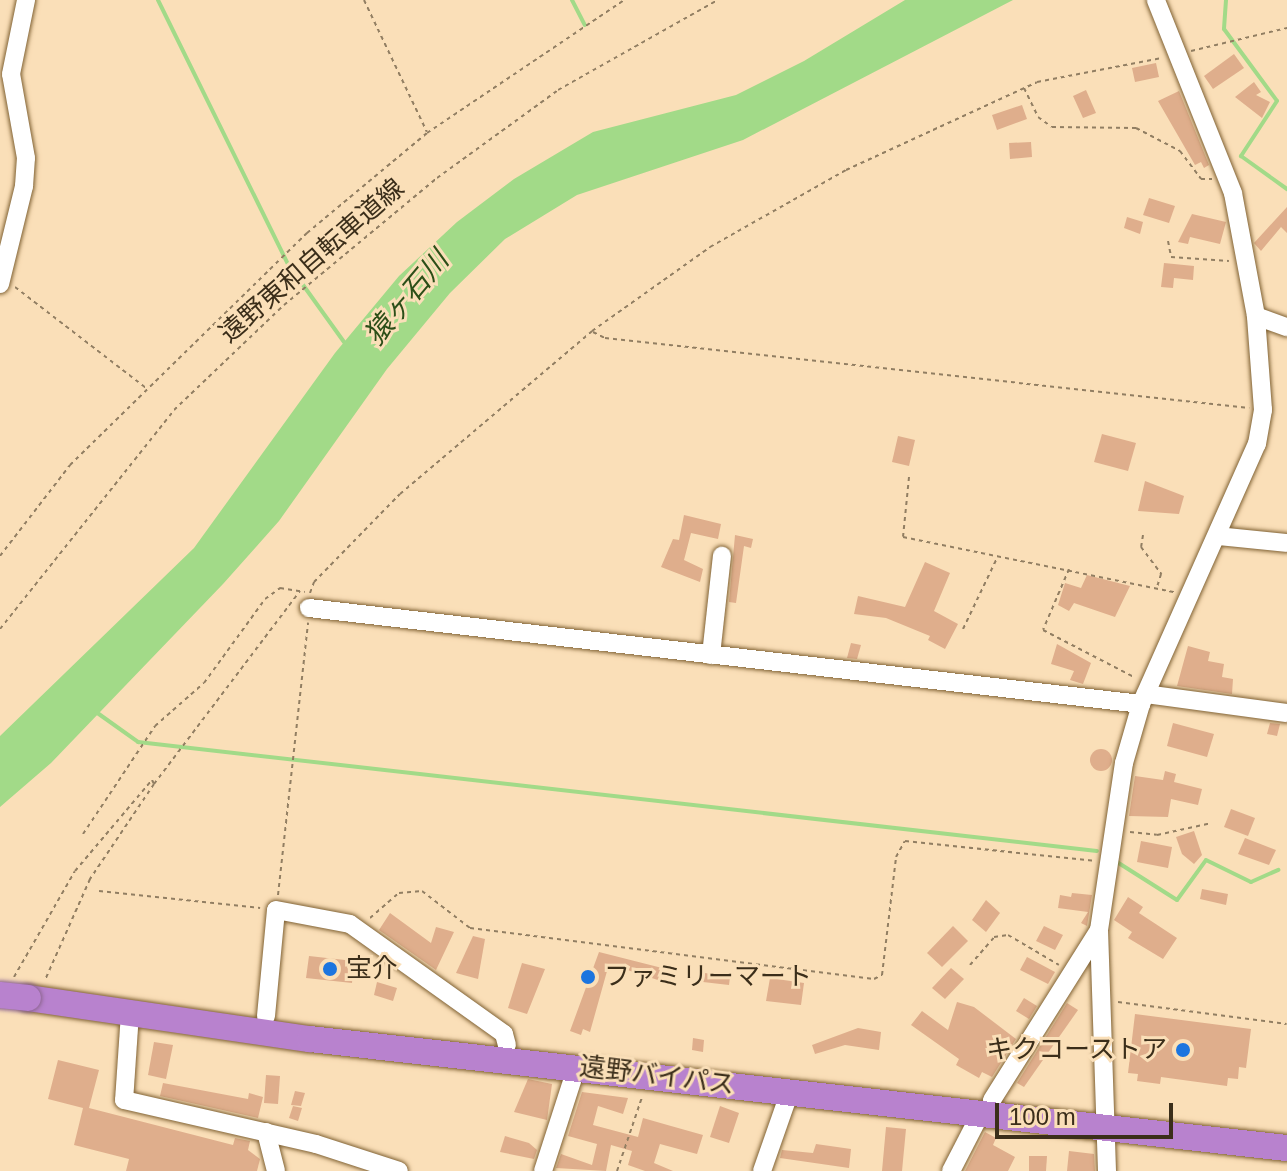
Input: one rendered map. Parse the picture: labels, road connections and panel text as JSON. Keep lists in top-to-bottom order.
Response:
{
  "streets": {
    "highway": ["遠野バイパス"],
    "path": ["遠野東和自転車道線"]
  },
  "water": ["猿ヶ石川"],
  "places": ["宝介", "ファミリーマート", "キクコーストア"],
  "scale_bar": "100 m"
}
